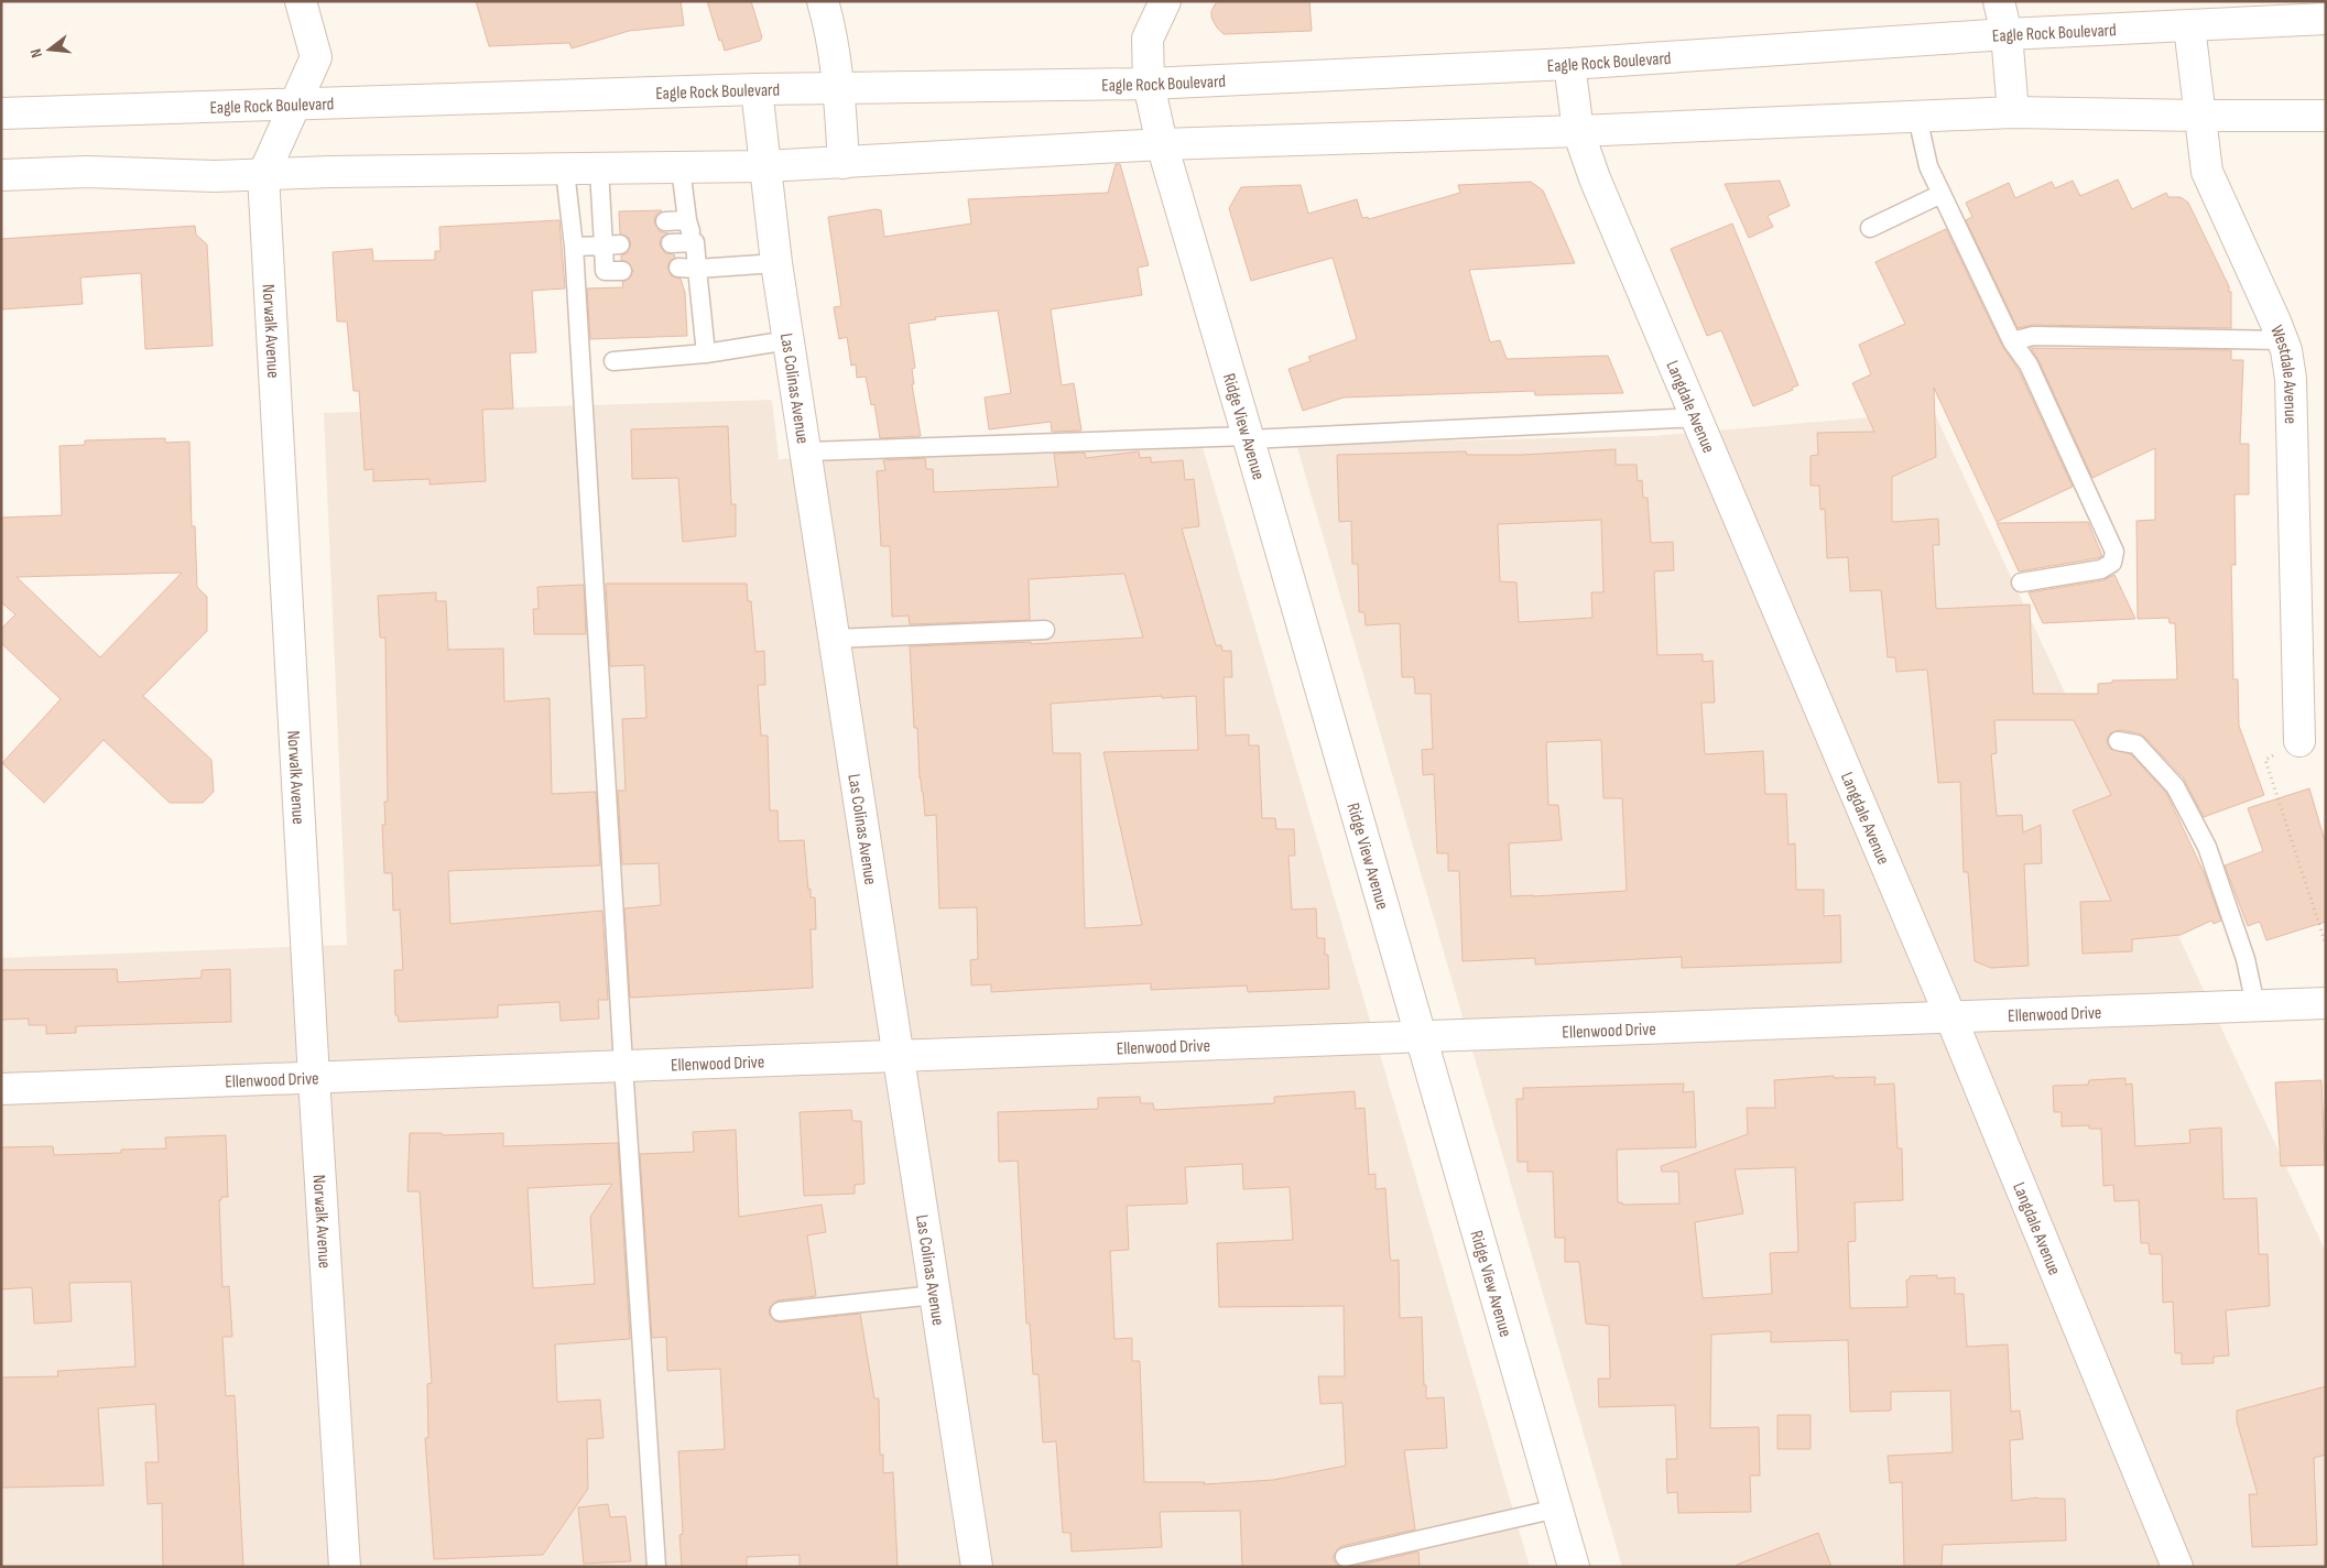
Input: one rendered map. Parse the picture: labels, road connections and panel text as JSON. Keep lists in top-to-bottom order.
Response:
{
  "streets": {
    "street": [
      "Eagle Rock Boulevard",
      "Norwalk Avenue",
      "Westdale Avenue",
      "Las Colinas Avenue",
      "Langdale Avenue",
      "Ridge View Avenue",
      "Ellenwood Drive"
    ]
  },
  "crossings": [
    ["Eagle Rock Boulevard", "Norwalk Avenue"],
    ["Eagle Rock Boulevard", "Westdale Avenue"],
    ["Eagle Rock Boulevard", "Las Colinas Avenue"],
    ["Eagle Rock Boulevard", "Langdale Avenue"],
    ["Eagle Rock Boulevard", "Ridge View Avenue"],
    ["Norwalk Avenue", "Ellenwood Drive"],
    ["Las Colinas Avenue", "Ellenwood Drive"],
    ["Langdale Avenue", "Ellenwood Drive"],
    ["Ridge View Avenue", "Ellenwood Drive"]
  ],
  "north": "left"
}
